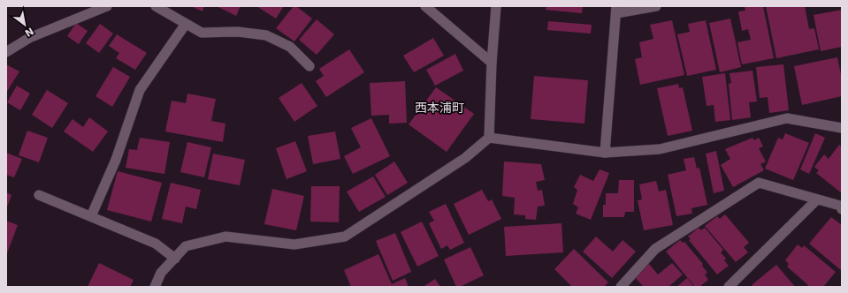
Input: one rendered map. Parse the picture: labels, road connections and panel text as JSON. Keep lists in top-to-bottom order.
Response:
{
  "districts": ["西本浦町"],
  "north": "bottom right"
}
